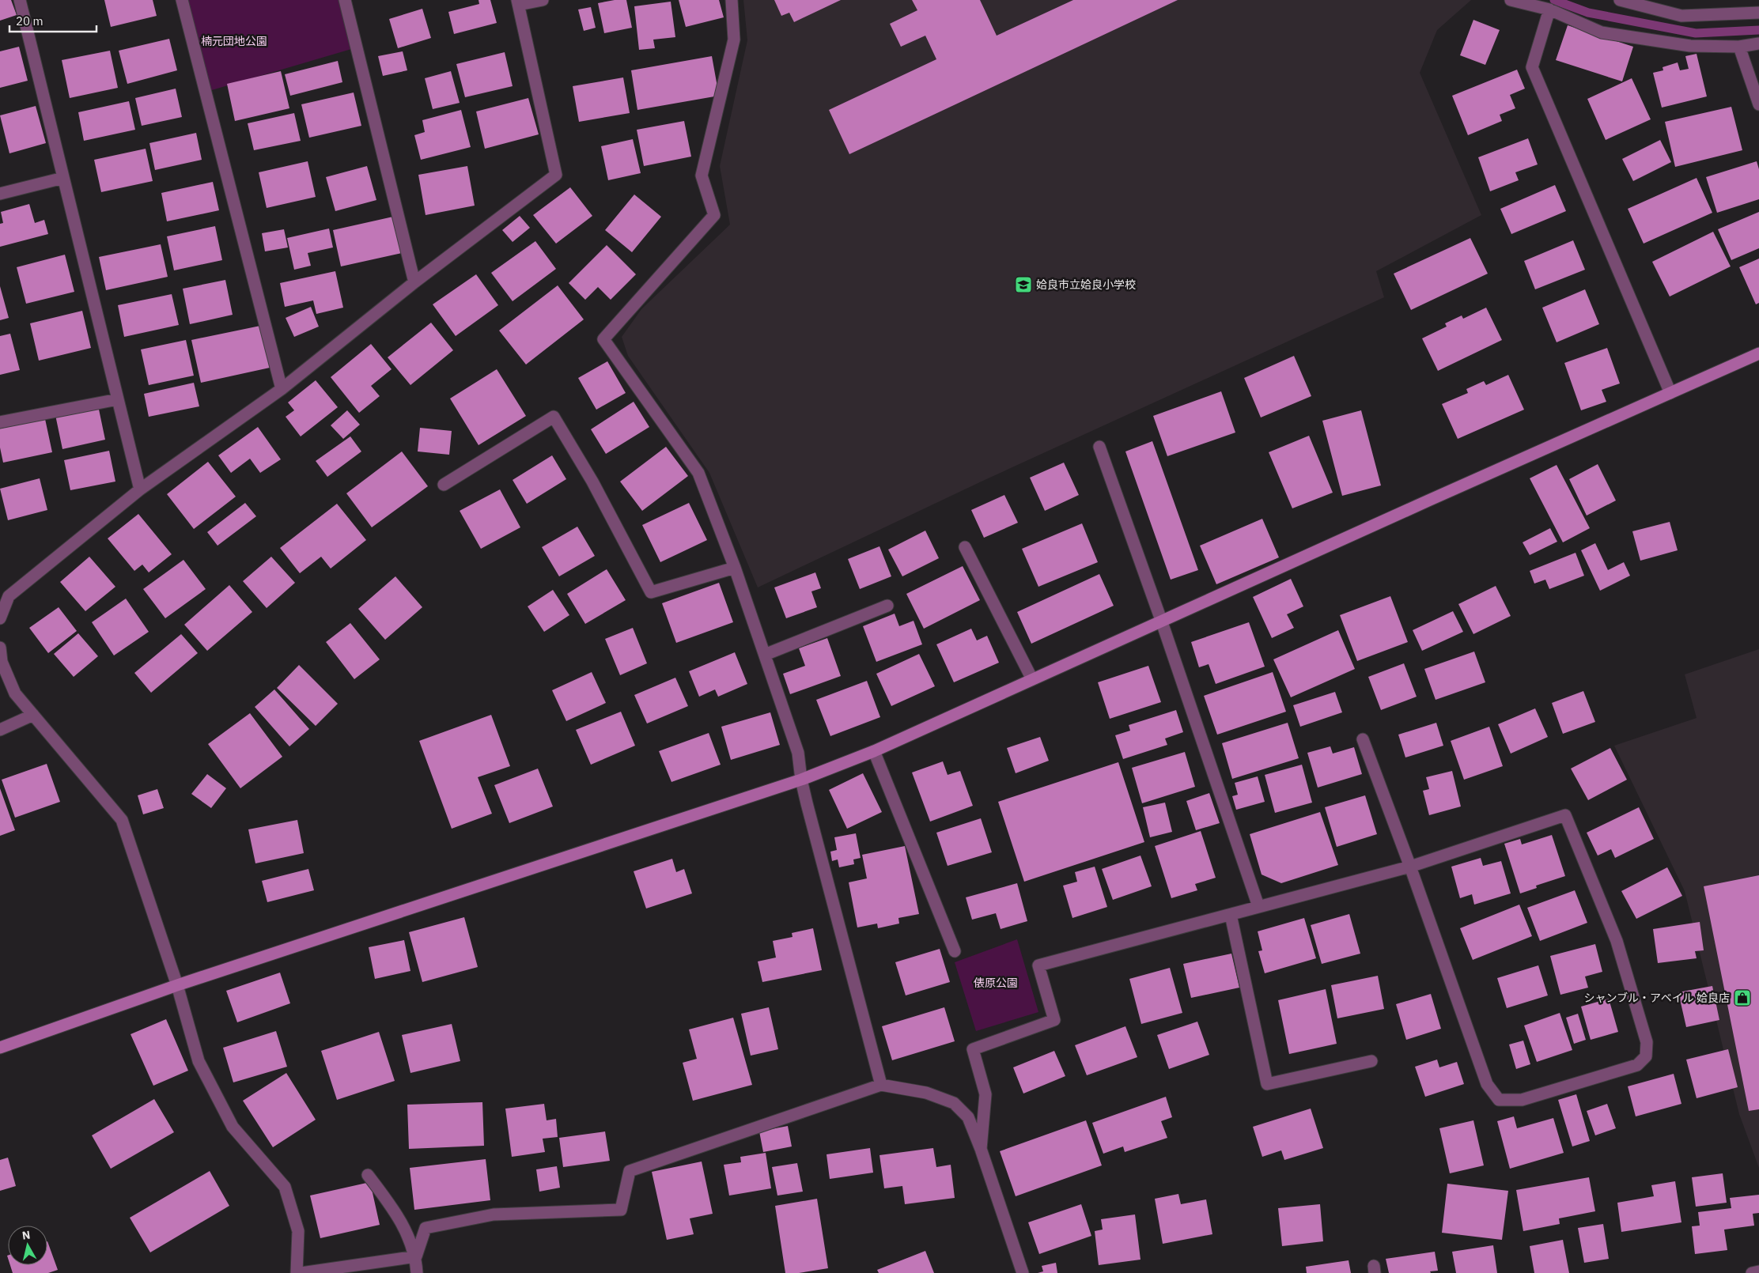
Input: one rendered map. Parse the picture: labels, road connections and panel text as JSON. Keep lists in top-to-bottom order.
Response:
{
  "parks": ["楠元団地公園", "俵原公園"],
  "places": {
    "school or university": ["姶良市立姶良小学校"],
    "shop": ["シャンブル・アベイル 姶良店"]
  },
  "scale_bar": "20 m",
  "north": "top"
}
